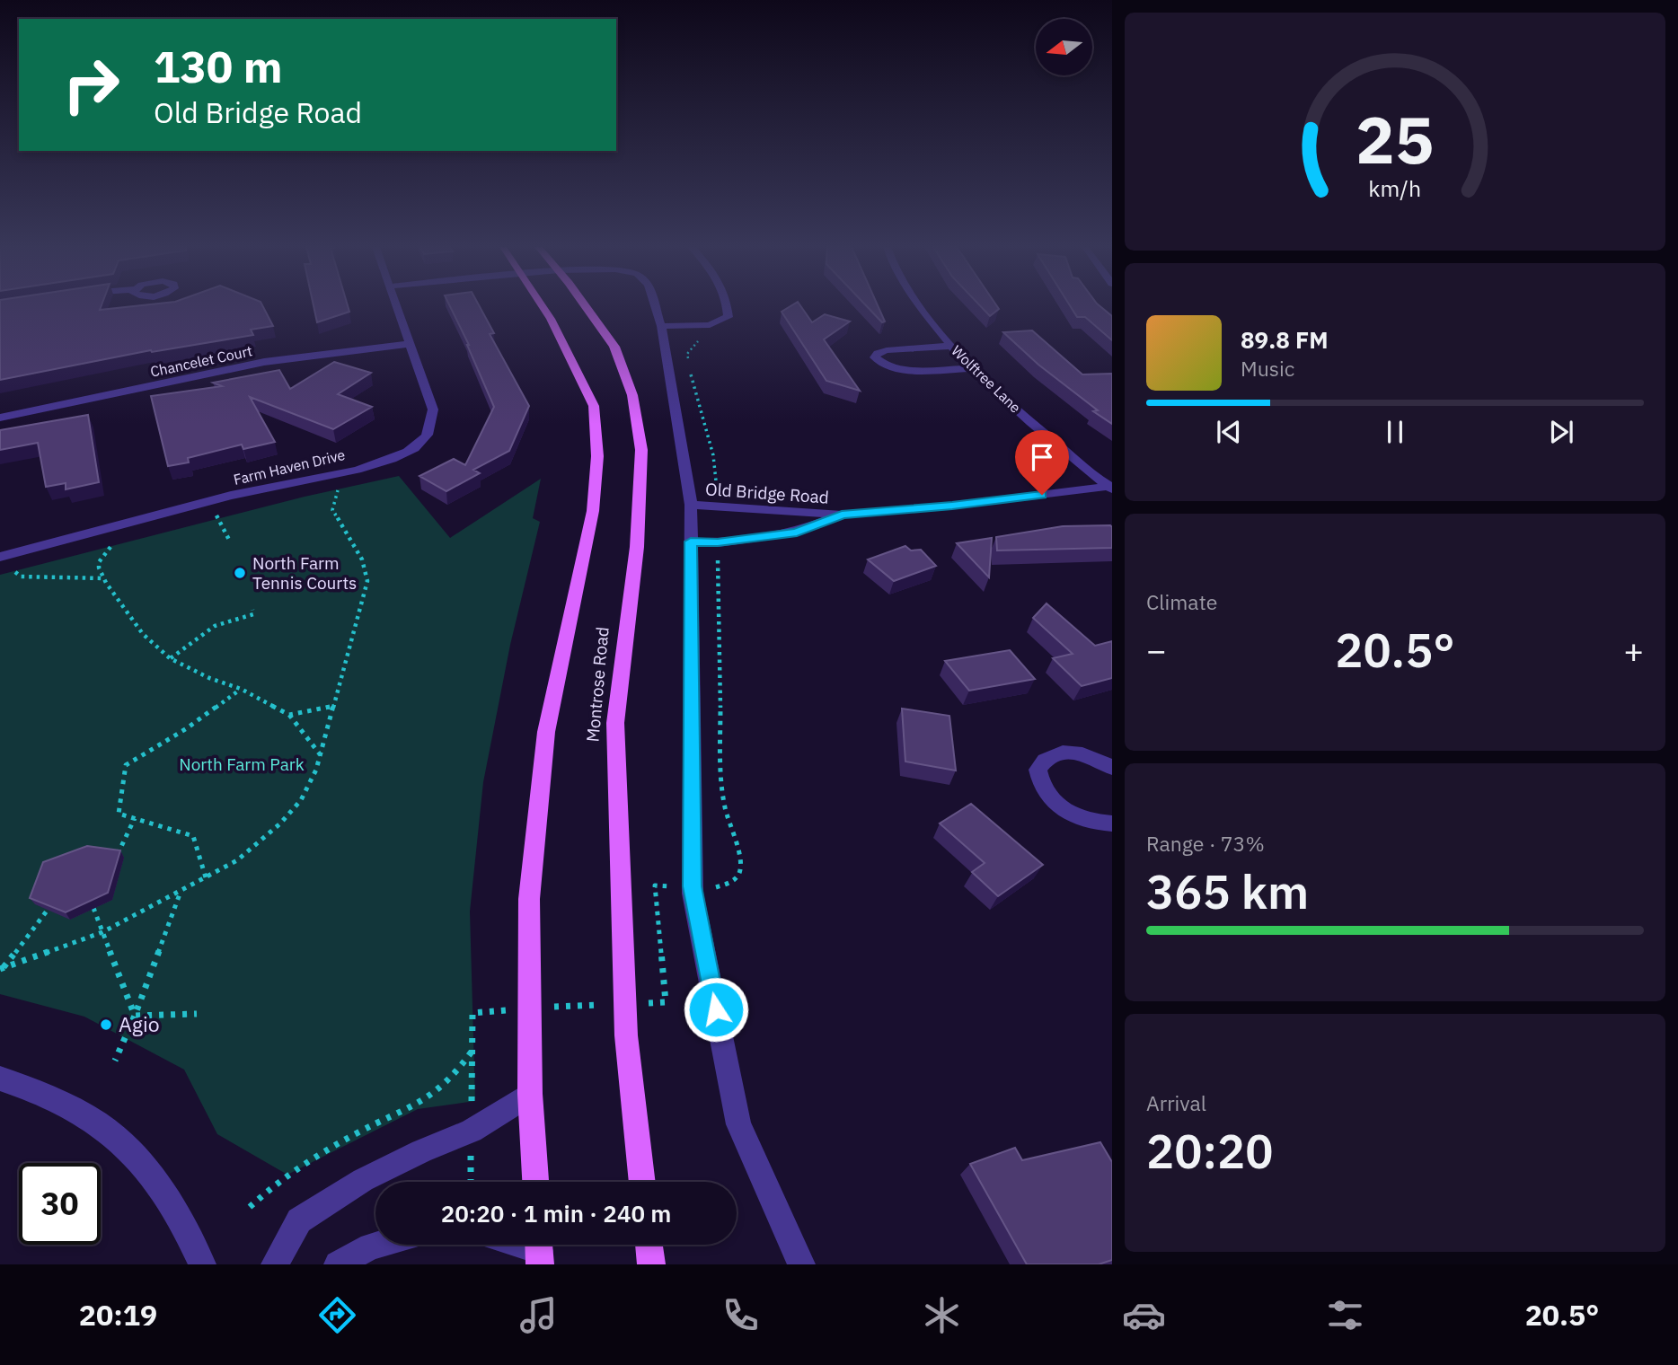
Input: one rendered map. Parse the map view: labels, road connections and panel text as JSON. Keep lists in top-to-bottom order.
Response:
{
  "streets": {
    "main road": ["Montrose Road"],
    "street": [
      "Chancelet Court",
      "Wolftree Lane",
      "Farm Haven Drive",
      "Old Bridge Road"
    ]
  },
  "crossings": [
    ["Chancelet Court", "Farm Haven Drive"],
    ["Wolftree Lane", "Old Bridge Road"]
  ],
  "parks": ["North Farm Park"],
  "places": ["North Farm Tennis Courts", "Agio"],
  "north": "left",
  "page": {
    "turn": ["130 m", "Old Bridge Road"],
    "song": ["89.8 FM", "Music"],
    "tile": [
      "Climate",
      ["Range · 73%", "365 km"],
      ["Arrival", "20:20"]
    ],
    "heat": ["−", "20.5°", "+"],
    "limit": "30",
    "trip": "20:20 · 1 min · 240 m",
    "tabs": ["20:19", "20.5°"],
    "gauge": ["25", "km/h"]
  }
}
